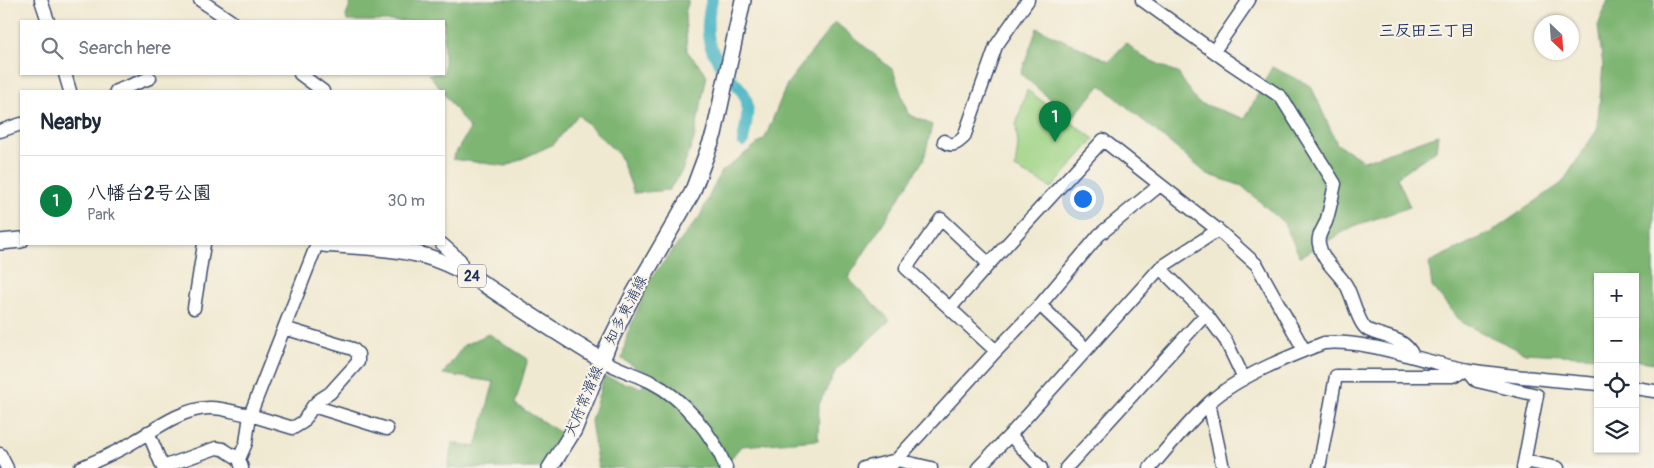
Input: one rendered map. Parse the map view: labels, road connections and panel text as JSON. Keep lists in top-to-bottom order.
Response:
{
  "streets": {
    "main road": ["24", "知多東浦線", "大府常滑線"]
  },
  "crossings": [
    ["知多東浦線", "大府常滑線"]
  ],
  "districts": ["三反田三丁目"],
  "north": "bottom right",
  "page": {
    "search": "Search here",
    "heading": "Nearby",
    "pins": "1",
    "list": [
      {
        "mark": "1",
        "name": "八幡台2号公園",
        "note": "Park",
        "value": "30 m"
      }
    ],
    "map_buttons": ["+", "−"]
  }
}
